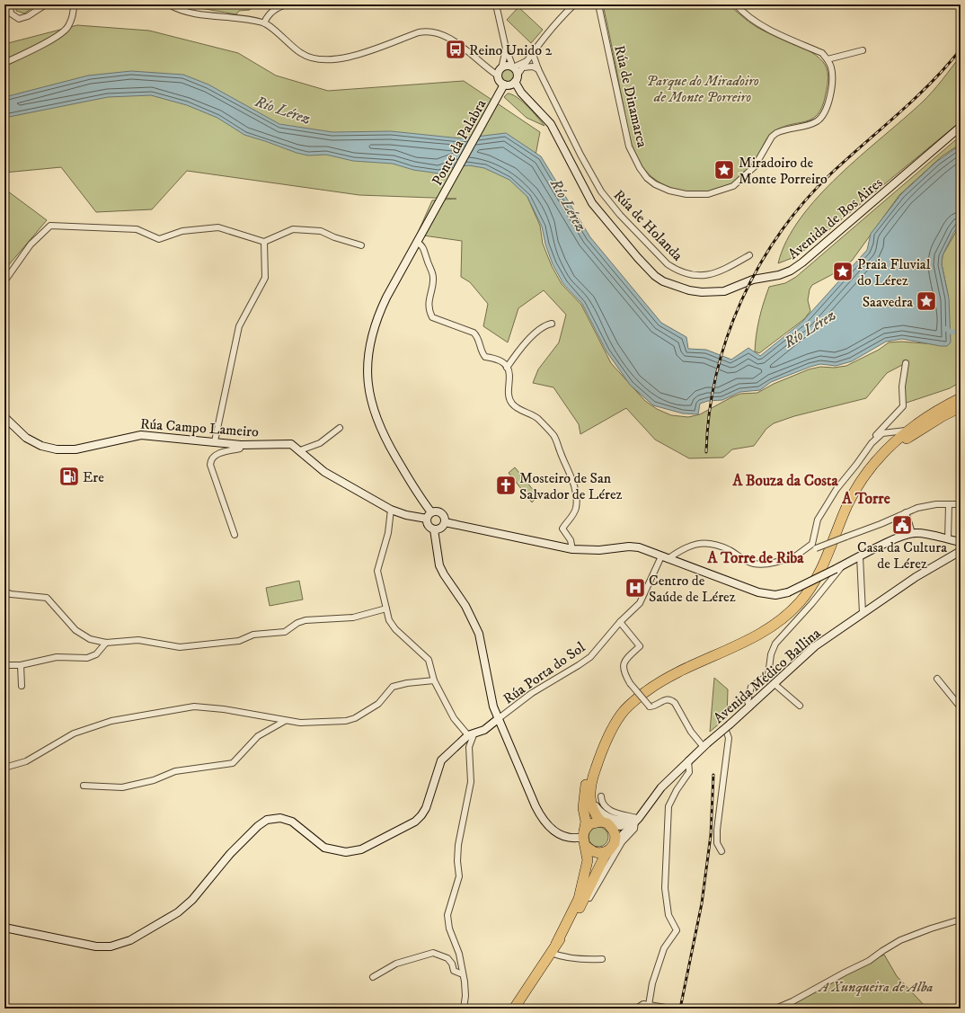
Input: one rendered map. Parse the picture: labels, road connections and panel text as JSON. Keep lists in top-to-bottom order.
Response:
{
  "streets": {
    "street": [
      "Rúa de Dinamarca",
      "Ponte da Palabra",
      "Avenida de Bos Aires",
      "Rúa de Holanda",
      "Rúa Campo Lameiro",
      "Rúa Porta do Sol",
      "Avenida Médico Ballina"
    ]
  },
  "crossings": [
    ["Ponte da Palabra", "Avenida de Bos Aires"],
    ["Ponte da Palabra", "Rúa Campo Lameiro"]
  ],
  "districts": ["A Bouza da Costa", "A Torre", "A Torre de Riba"],
  "water": ["Río Lérez"],
  "parks": ["Parque do Miradoiro de Monte Porreiro", "A Xunqueira de Alba"],
  "places": {
    "bus stop": ["Reino Unido 2"],
    "place": ["Miradoiro de Monte Porreiro", "Praia Fluvial do Lérez", "Saavedra"],
    "fuel station": ["Ere"],
    "church": ["Mosteiro de San Salvador de Lérez"],
    "public building": ["Casa da Cultura de Lérez"],
    "hospital": ["Centro de Saúde de Lérez"]
  }
}
